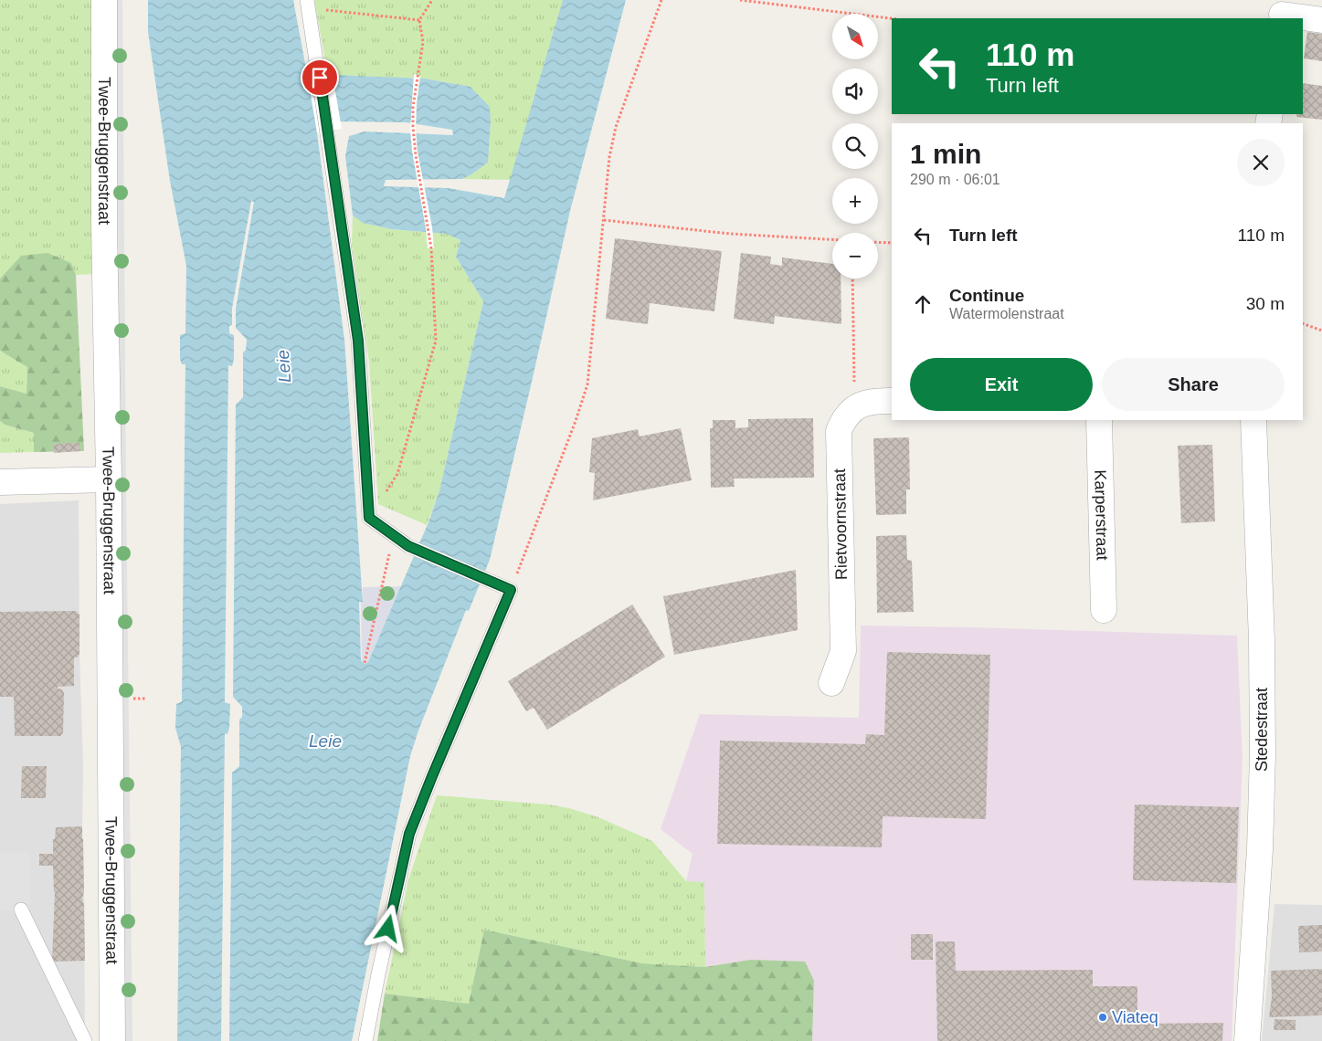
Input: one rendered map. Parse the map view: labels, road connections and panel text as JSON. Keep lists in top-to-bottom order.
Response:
{
  "streets": {
    "street": [
      "Twee-Bruggenstraat",
      "Karperstraat",
      "Rietvoornstraat",
      "Stedestraat"
    ]
  },
  "water": ["Leie"],
  "places": ["Viateq"],
  "north": "bottom right",
  "page": {
    "map_buttons": ["+", "−"],
    "turn": ["110 m", "Turn left"],
    "heading": ["1 min", "290 m · 06:01"],
    "list": [
      {
        "name": "Turn left",
        "value": "110 m"
      },
      {
        "name": "Continue",
        "note": "Watermolenstraat",
        "value": "30 m"
      }
    ],
    "buttons": ["Exit", "Share"]
  }
}
